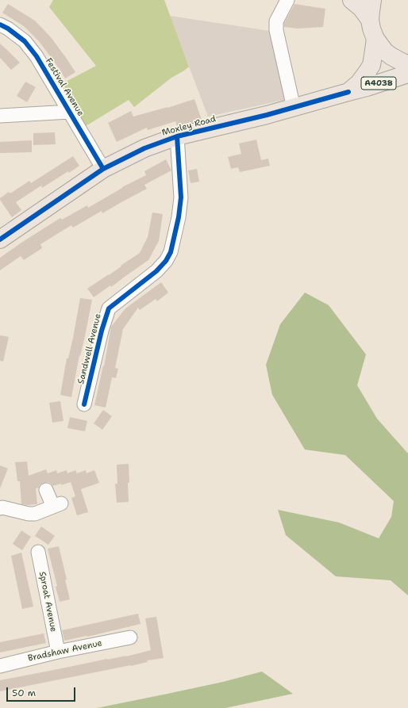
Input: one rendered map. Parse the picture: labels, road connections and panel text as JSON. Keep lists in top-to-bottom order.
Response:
{
  "streets": {
    "main road": ["A4038", "Moxley Road"],
    "street": [
      "Festival Avenue",
      "Sandwell Avenue",
      "Sproat Avenue",
      "Bradshaw Avenue"
    ]
  },
  "crossings": [
    ["Festival Avenue", "Moxley Road"],
    ["Moxley Road", "Sandwell Avenue"],
    ["Sproat Avenue", "Bradshaw Avenue"]
  ],
  "scale_bar": "50 m"
}
